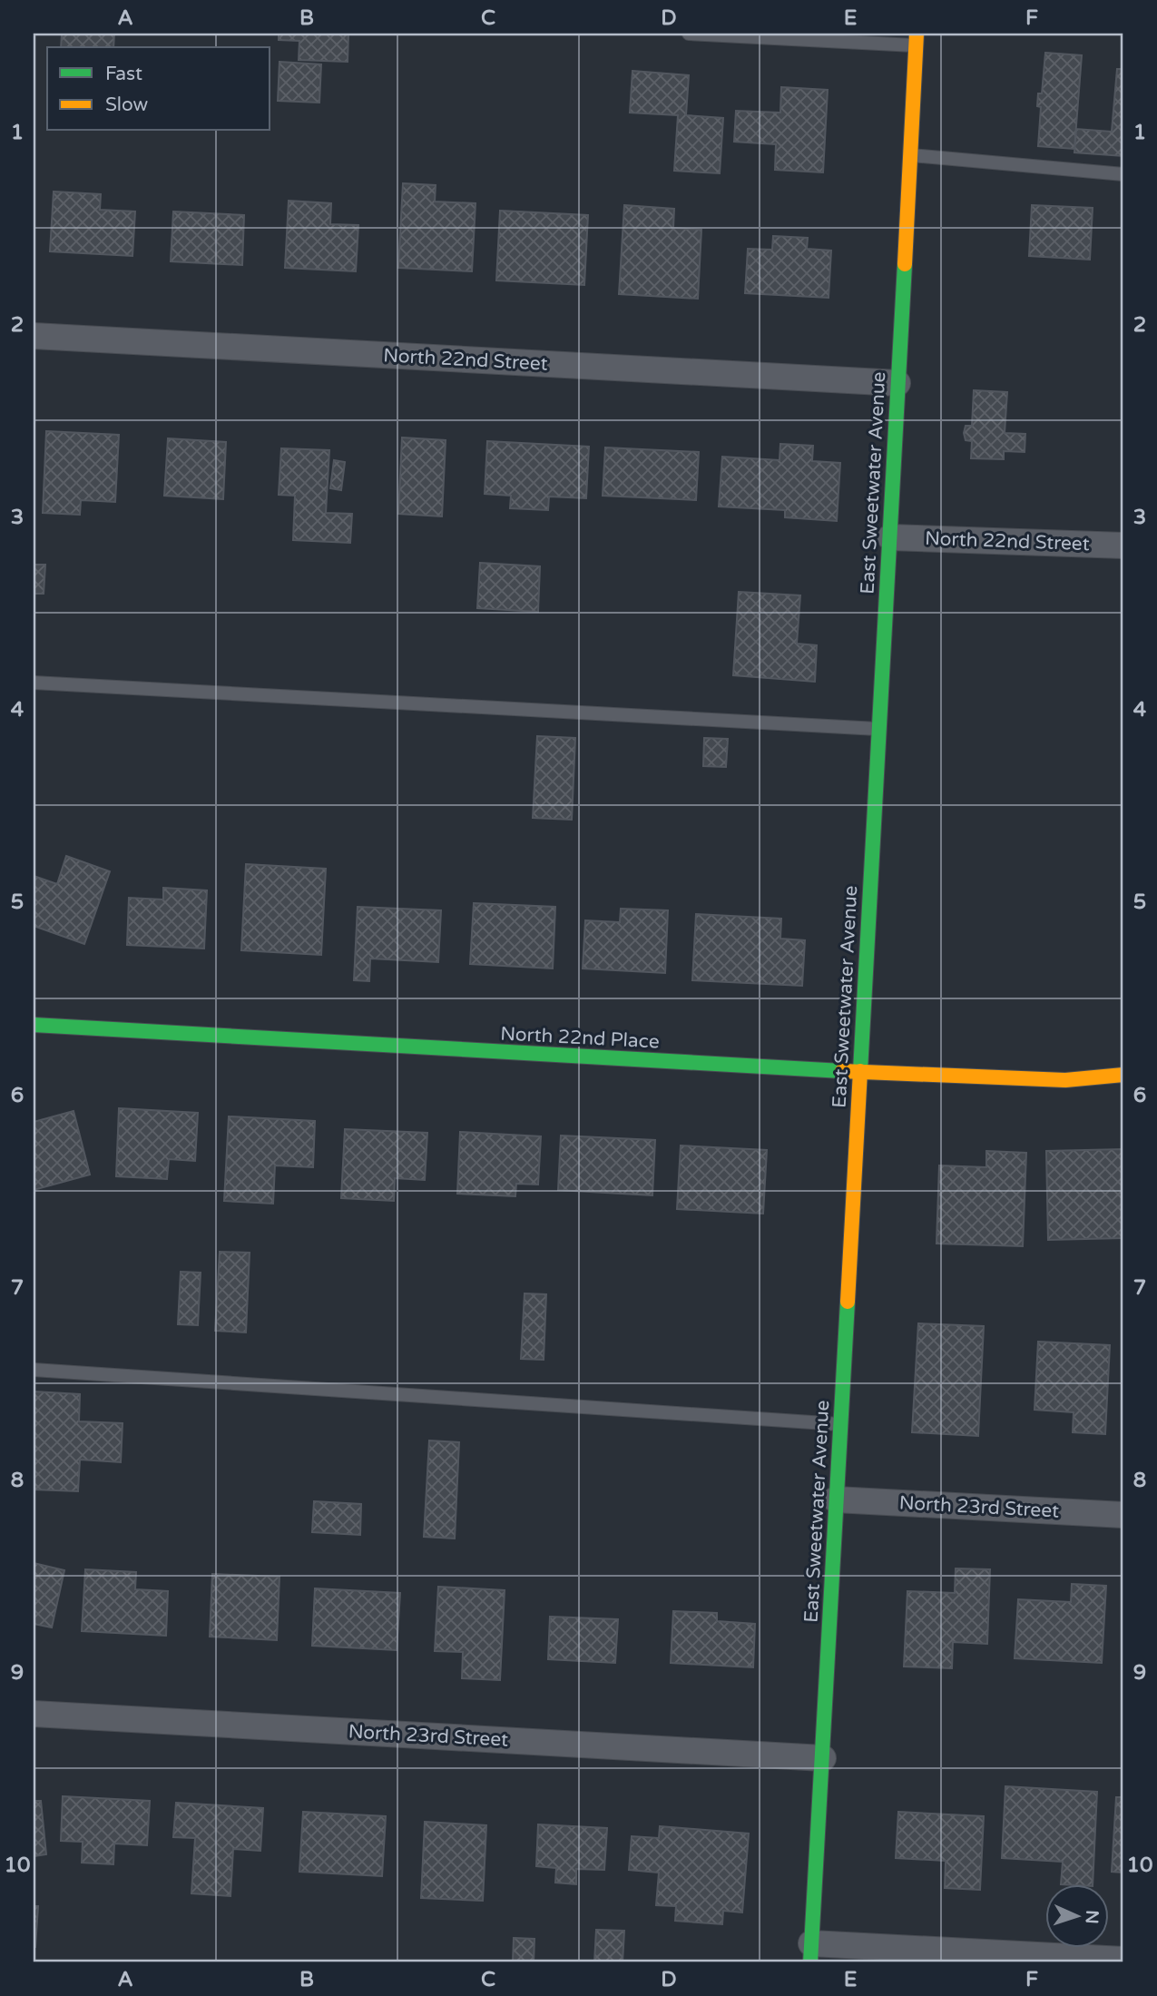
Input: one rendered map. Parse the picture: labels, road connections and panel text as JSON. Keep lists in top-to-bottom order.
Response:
{
  "streets": {
    "street": [
      "North 22nd Street",
      "East Sweetwater Avenue",
      "North 22nd Place",
      "North 23rd Street"
    ]
  },
  "crossings": [
    ["North 22nd Street", "East Sweetwater Avenue"],
    ["East Sweetwater Avenue", "North 22nd Place"],
    ["East Sweetwater Avenue", "North 23rd Street"]
  ],
  "legend": ["Fast", "Slow"],
  "north": "right",
  "grid": {
    "columns": [
      "A",
      "B",
      "C",
      "D",
      "E",
      "F"
    ],
    "rows": [
      "1",
      "2",
      "3",
      "4",
      "5",
      "6",
      "7",
      "8",
      "9",
      "10"
    ]
  }
}
